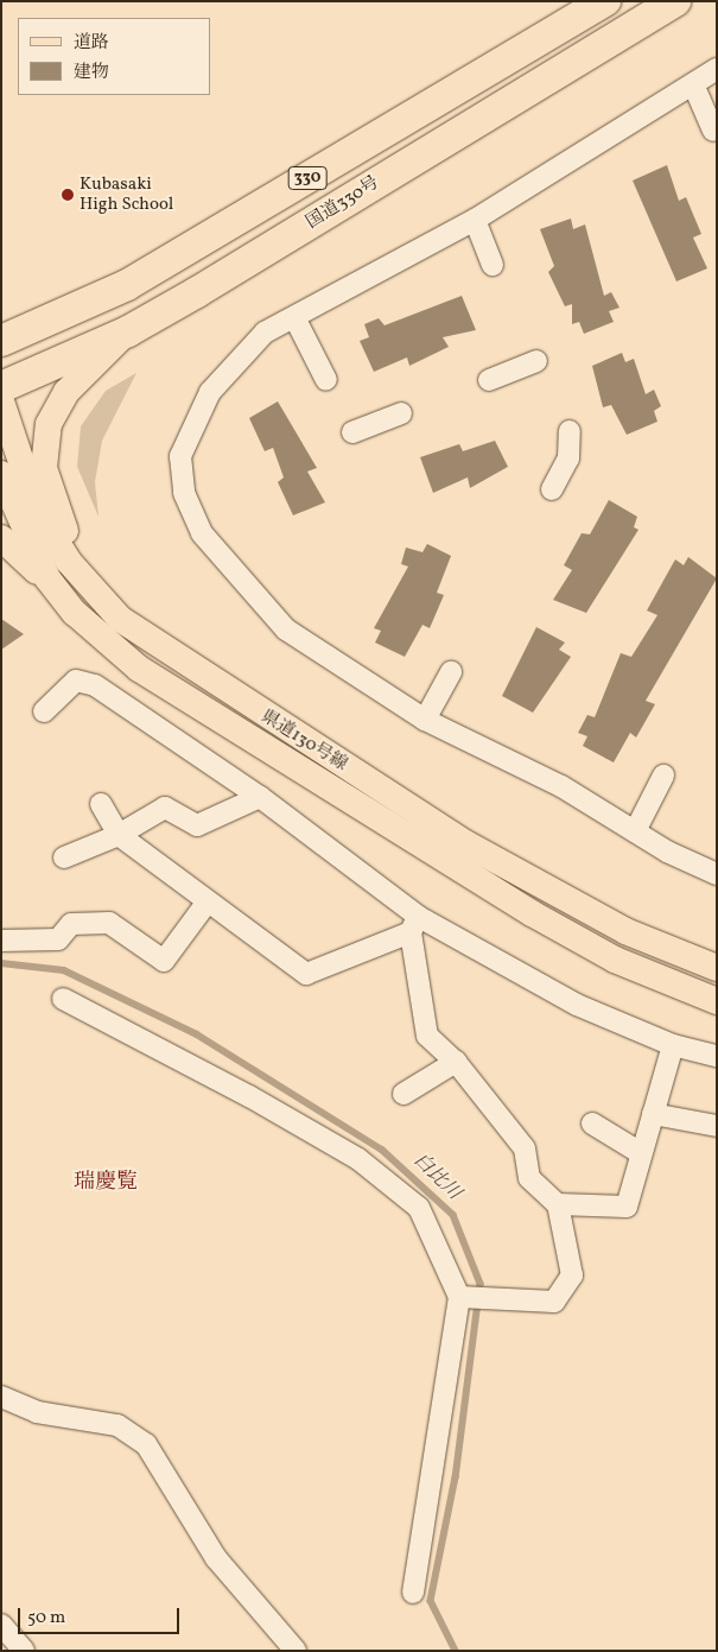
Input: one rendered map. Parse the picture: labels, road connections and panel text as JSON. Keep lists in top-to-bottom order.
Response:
{
  "streets": {
    "highway": ["330", "国道330号"],
    "main road": ["県道130号線"]
  },
  "districts": ["瑞慶覧"],
  "water": ["白比川"],
  "places": ["Kubasaki High School"],
  "legend": ["道路", "建物"],
  "scale_bar": "50 m"
}
